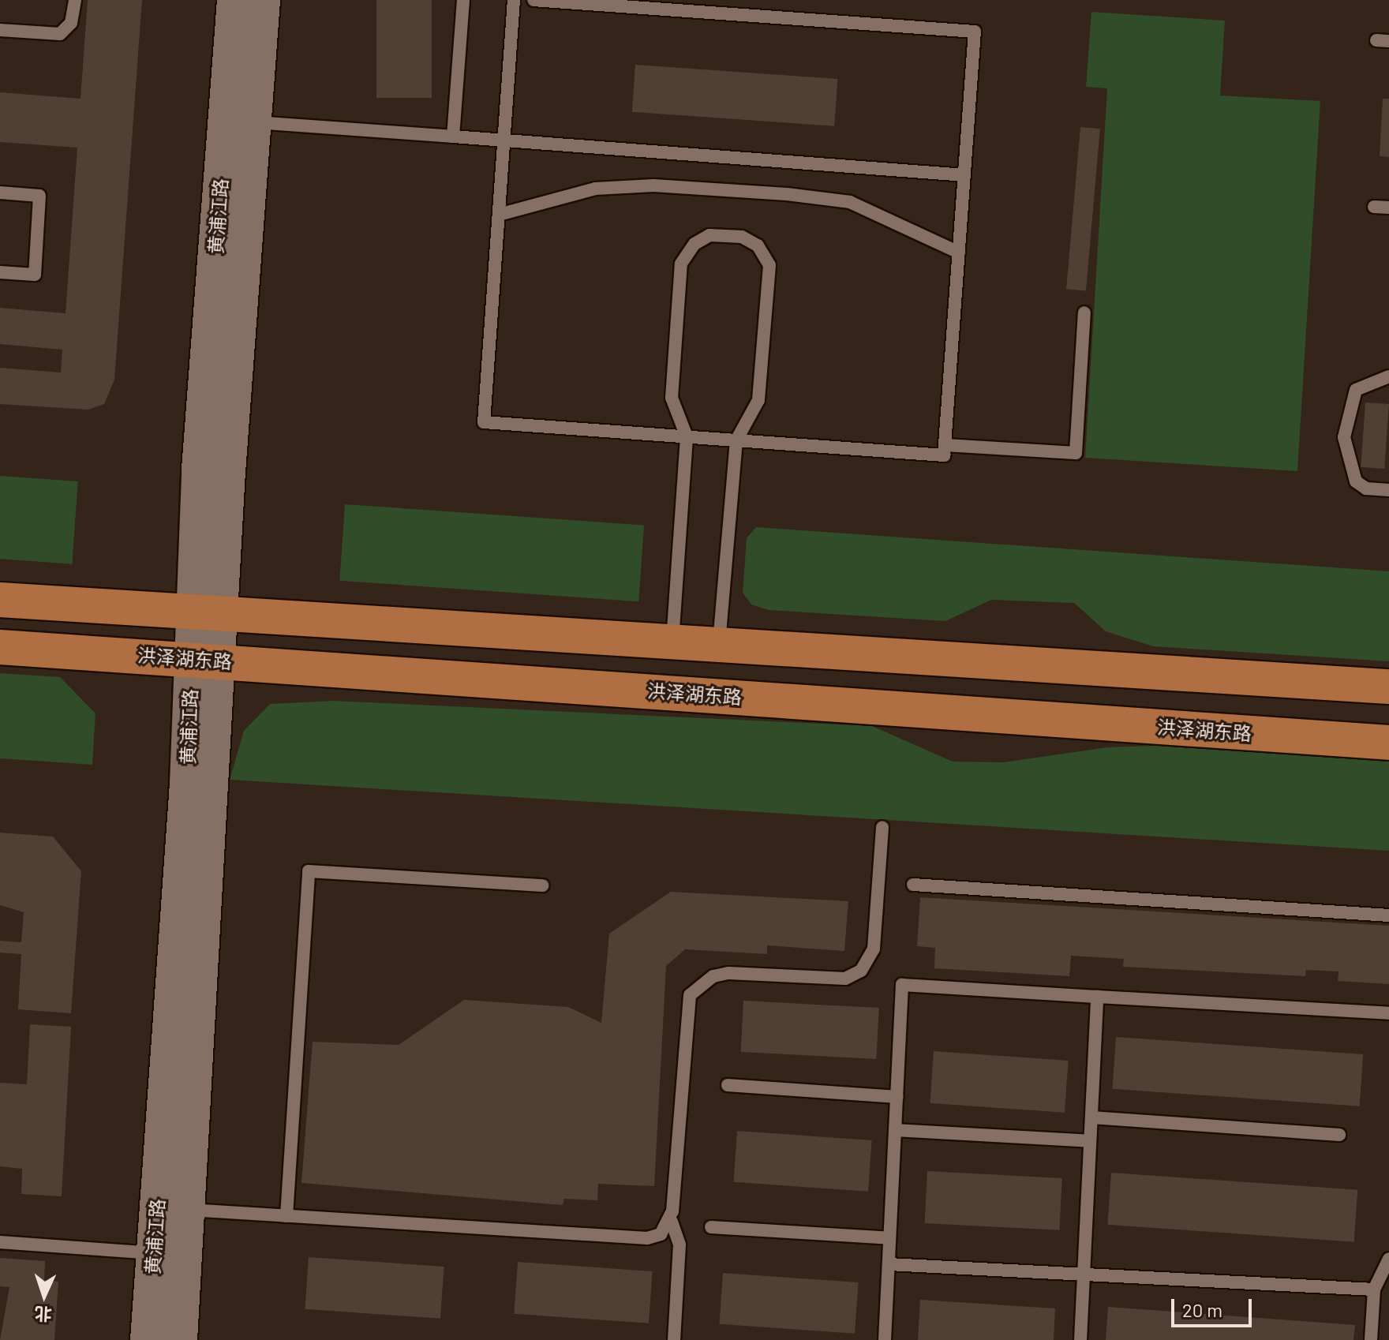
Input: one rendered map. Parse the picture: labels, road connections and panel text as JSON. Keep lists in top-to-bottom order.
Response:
{
  "streets": {
    "main road": ["洪泽湖东路"],
    "street": ["黄浦江路"]
  },
  "crossings": [
    ["黄浦江路", "洪泽湖东路"]
  ],
  "scale_bar": "20 m",
  "north": "bottom"
}
